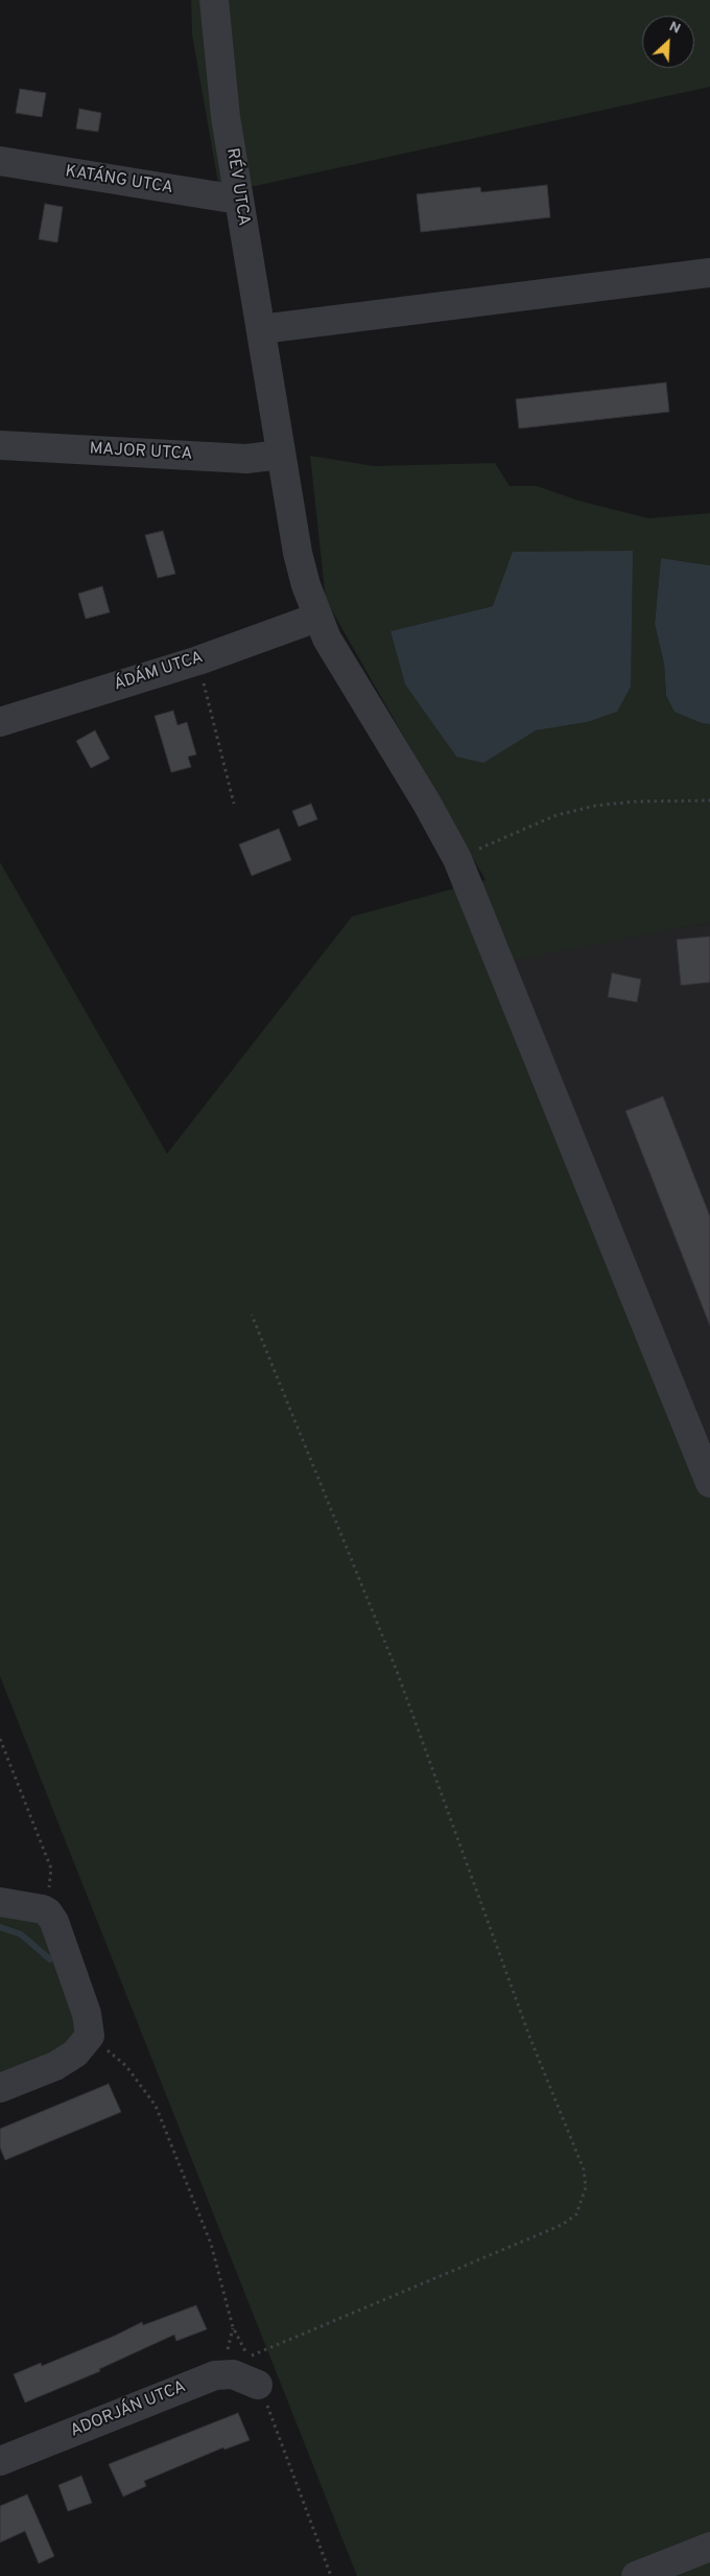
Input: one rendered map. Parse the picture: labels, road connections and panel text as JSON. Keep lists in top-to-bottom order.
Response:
{
  "streets": {
    "street": [
      "KATÁNG UTCA",
      "RÉV UTCA",
      "MAJOR UTCA",
      "ÁDÁM UTCA",
      "ADORJÁN UTCA"
    ]
  },
  "crossings": [
    ["KATÁNG UTCA", "RÉV UTCA"],
    ["RÉV UTCA", "MAJOR UTCA"],
    ["RÉV UTCA", "ÁDÁM UTCA"]
  ],
  "north": "top right"
}
